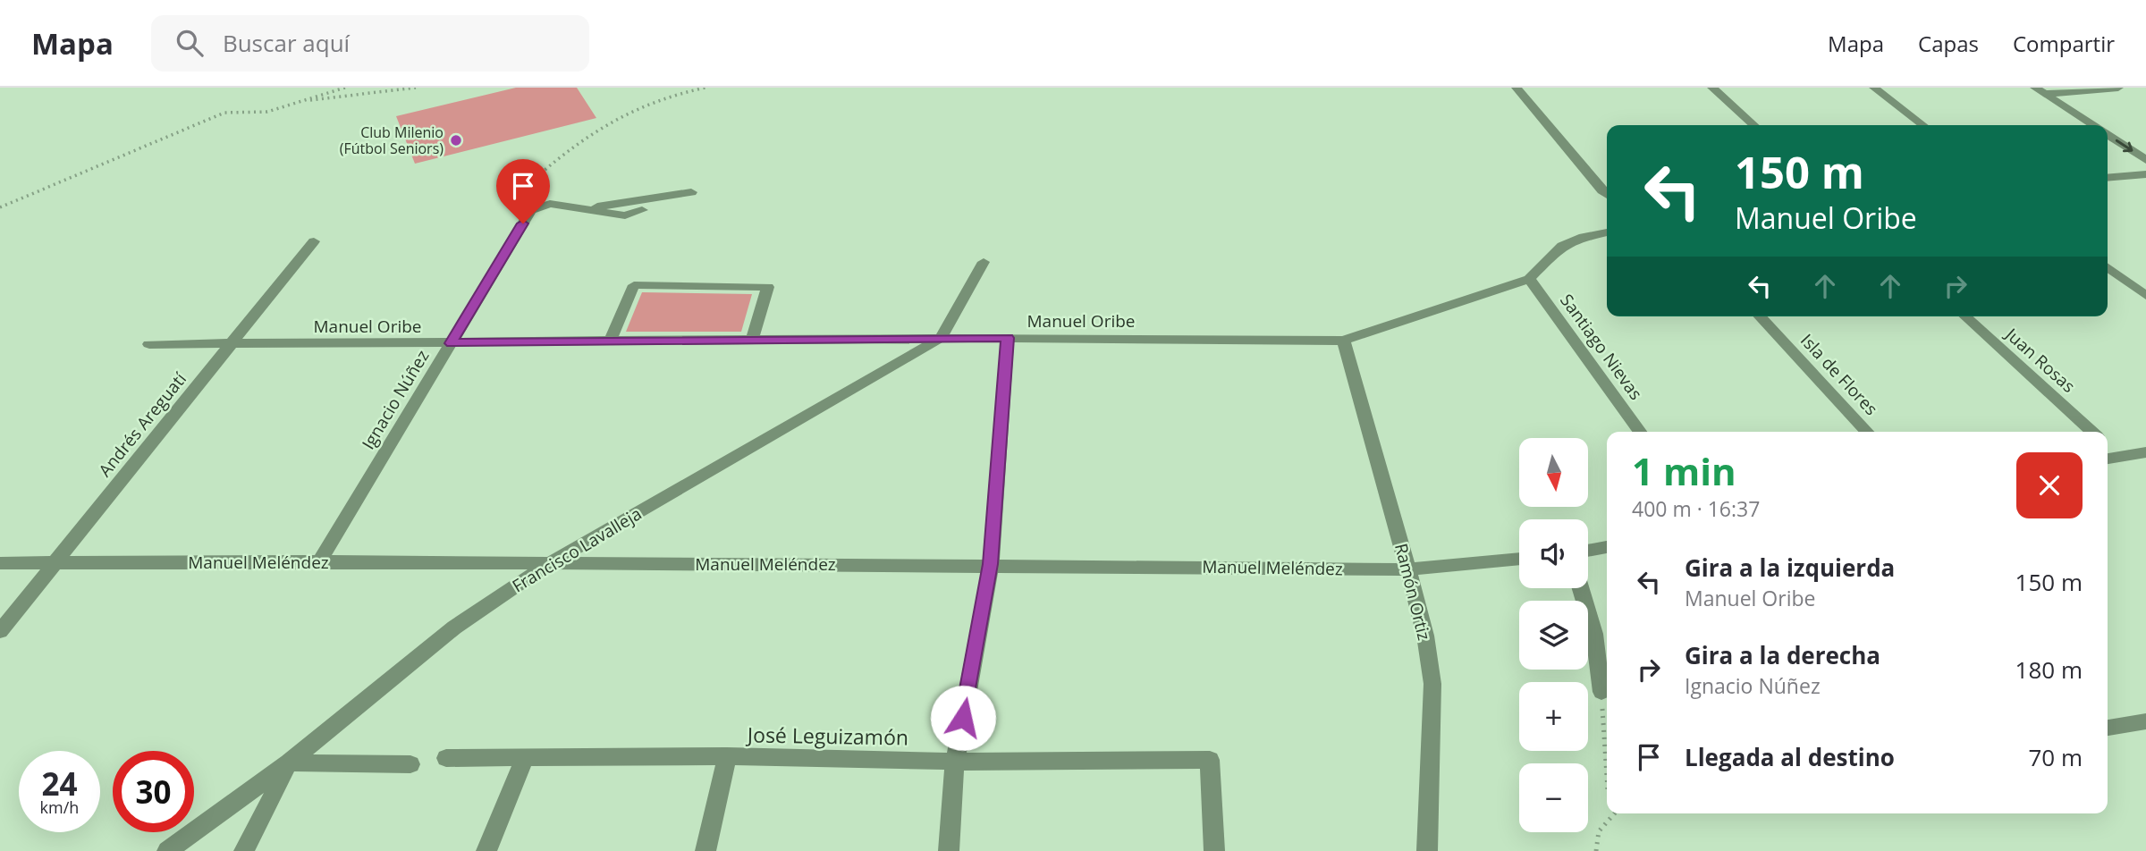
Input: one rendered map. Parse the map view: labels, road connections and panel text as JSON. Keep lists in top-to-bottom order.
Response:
{
  "streets": {
    "street": [
      "Manuel Oribe",
      "Santiago Nievas",
      "Juan Rosas",
      "Isla de Flores",
      "Ignacio Núñez",
      "Andrés Areguatí",
      "Francisco Lavalleja",
      "Manuel Meléndez",
      "Ramón Ortiz",
      "José Leguizamón"
    ]
  },
  "crossings": [
    ["Manuel Oribe", "Santiago Nievas"],
    ["Manuel Oribe", "Ignacio Núñez"],
    ["Manuel Oribe", "Andrés Areguatí"],
    ["Manuel Oribe", "Francisco Lavalleja"],
    ["Manuel Oribe", "Ramón Ortiz"],
    ["Ignacio Núñez", "Manuel Meléndez"],
    ["Andrés Areguatí", "Manuel Meléndez"],
    ["Francisco Lavalleja", "Manuel Meléndez"],
    ["Manuel Meléndez", "Ramón Ortiz"]
  ],
  "places": ["Club Milenio (Fútbol Seniors)"],
  "north": "bottom",
  "page": {
    "header": "Mapa",
    "search": "Buscar aquí",
    "nav": ["Mapa", "Capas", "Compartir"],
    "turn": ["150 m", "Manuel Oribe"],
    "heading": ["1 min", "400 m · 16:37"],
    "map_buttons": ["+", "−"],
    "list": [
      {
        "name": "Gira a la izquierda",
        "note": "Manuel Oribe",
        "value": "150 m"
      },
      {
        "name": "Gira a la derecha",
        "note": "Ignacio Núñez",
        "value": "180 m"
      },
      {
        "name": "Llegada al destino",
        "value": "70 m"
      }
    ],
    "speed": "24 km/h",
    "limit": "30"
  }
}
